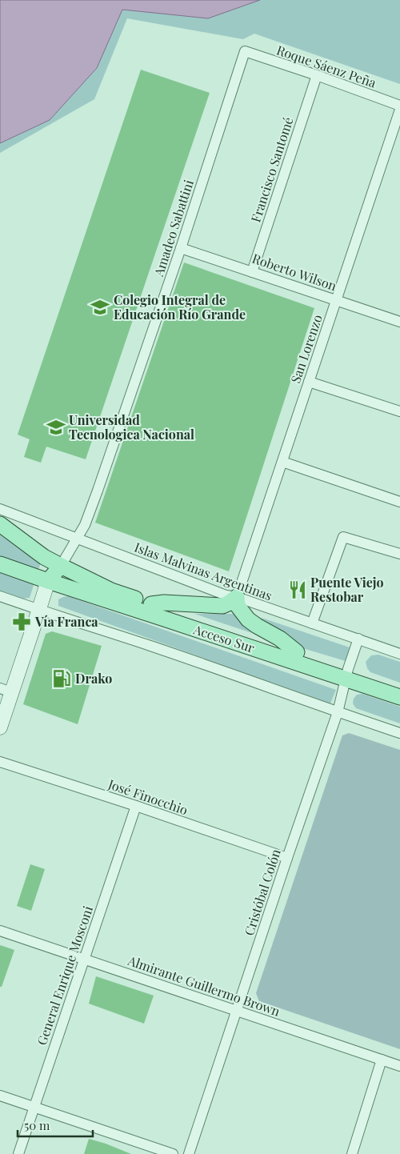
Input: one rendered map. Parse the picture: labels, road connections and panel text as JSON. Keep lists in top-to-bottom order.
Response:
{
  "streets": {
    "main road": ["Acceso Sur"],
    "street": [
      "Roque Sáenz Peña",
      "Francisco Santomé",
      "Amadeo Sabattini",
      "Roberto Wilson",
      "San Lorenzo",
      "Islas Malvinas Argentinas",
      "José Finocchio",
      "Cristóbal Colón",
      "General Enrique Mosconi",
      "Almirante Guillermo Brown"
    ]
  },
  "crossings": [
    ["Roque Sáenz Peña", "Francisco Santomé"],
    ["Roque Sáenz Peña", "Amadeo Sabattini"],
    ["Francisco Santomé", "Roberto Wilson"],
    ["Amadeo Sabattini", "Roberto Wilson"],
    ["Amadeo Sabattini", "Islas Malvinas Argentinas"],
    ["Amadeo Sabattini", "Acceso Sur"],
    ["Roberto Wilson", "San Lorenzo"],
    ["San Lorenzo", "Islas Malvinas Argentinas"],
    ["Islas Malvinas Argentinas", "Cristóbal Colón"],
    ["Acceso Sur", "Cristóbal Colón"],
    ["José Finocchio", "Cristóbal Colón"],
    ["José Finocchio", "General Enrique Mosconi"],
    ["Cristóbal Colón", "Almirante Guillermo Brown"],
    ["General Enrique Mosconi", "Almirante Guillermo Brown"]
  ],
  "places": {
    "school or university": ["Colegio Integral de Educación Río Grande", "Universidad Tecnologica Nacional"],
    "restaurant": ["Puente Viejo Restobar"],
    "pharmacy": ["Vía Franca"],
    "fuel station": ["Drako"]
  },
  "scale_bar": "50 m"
}
